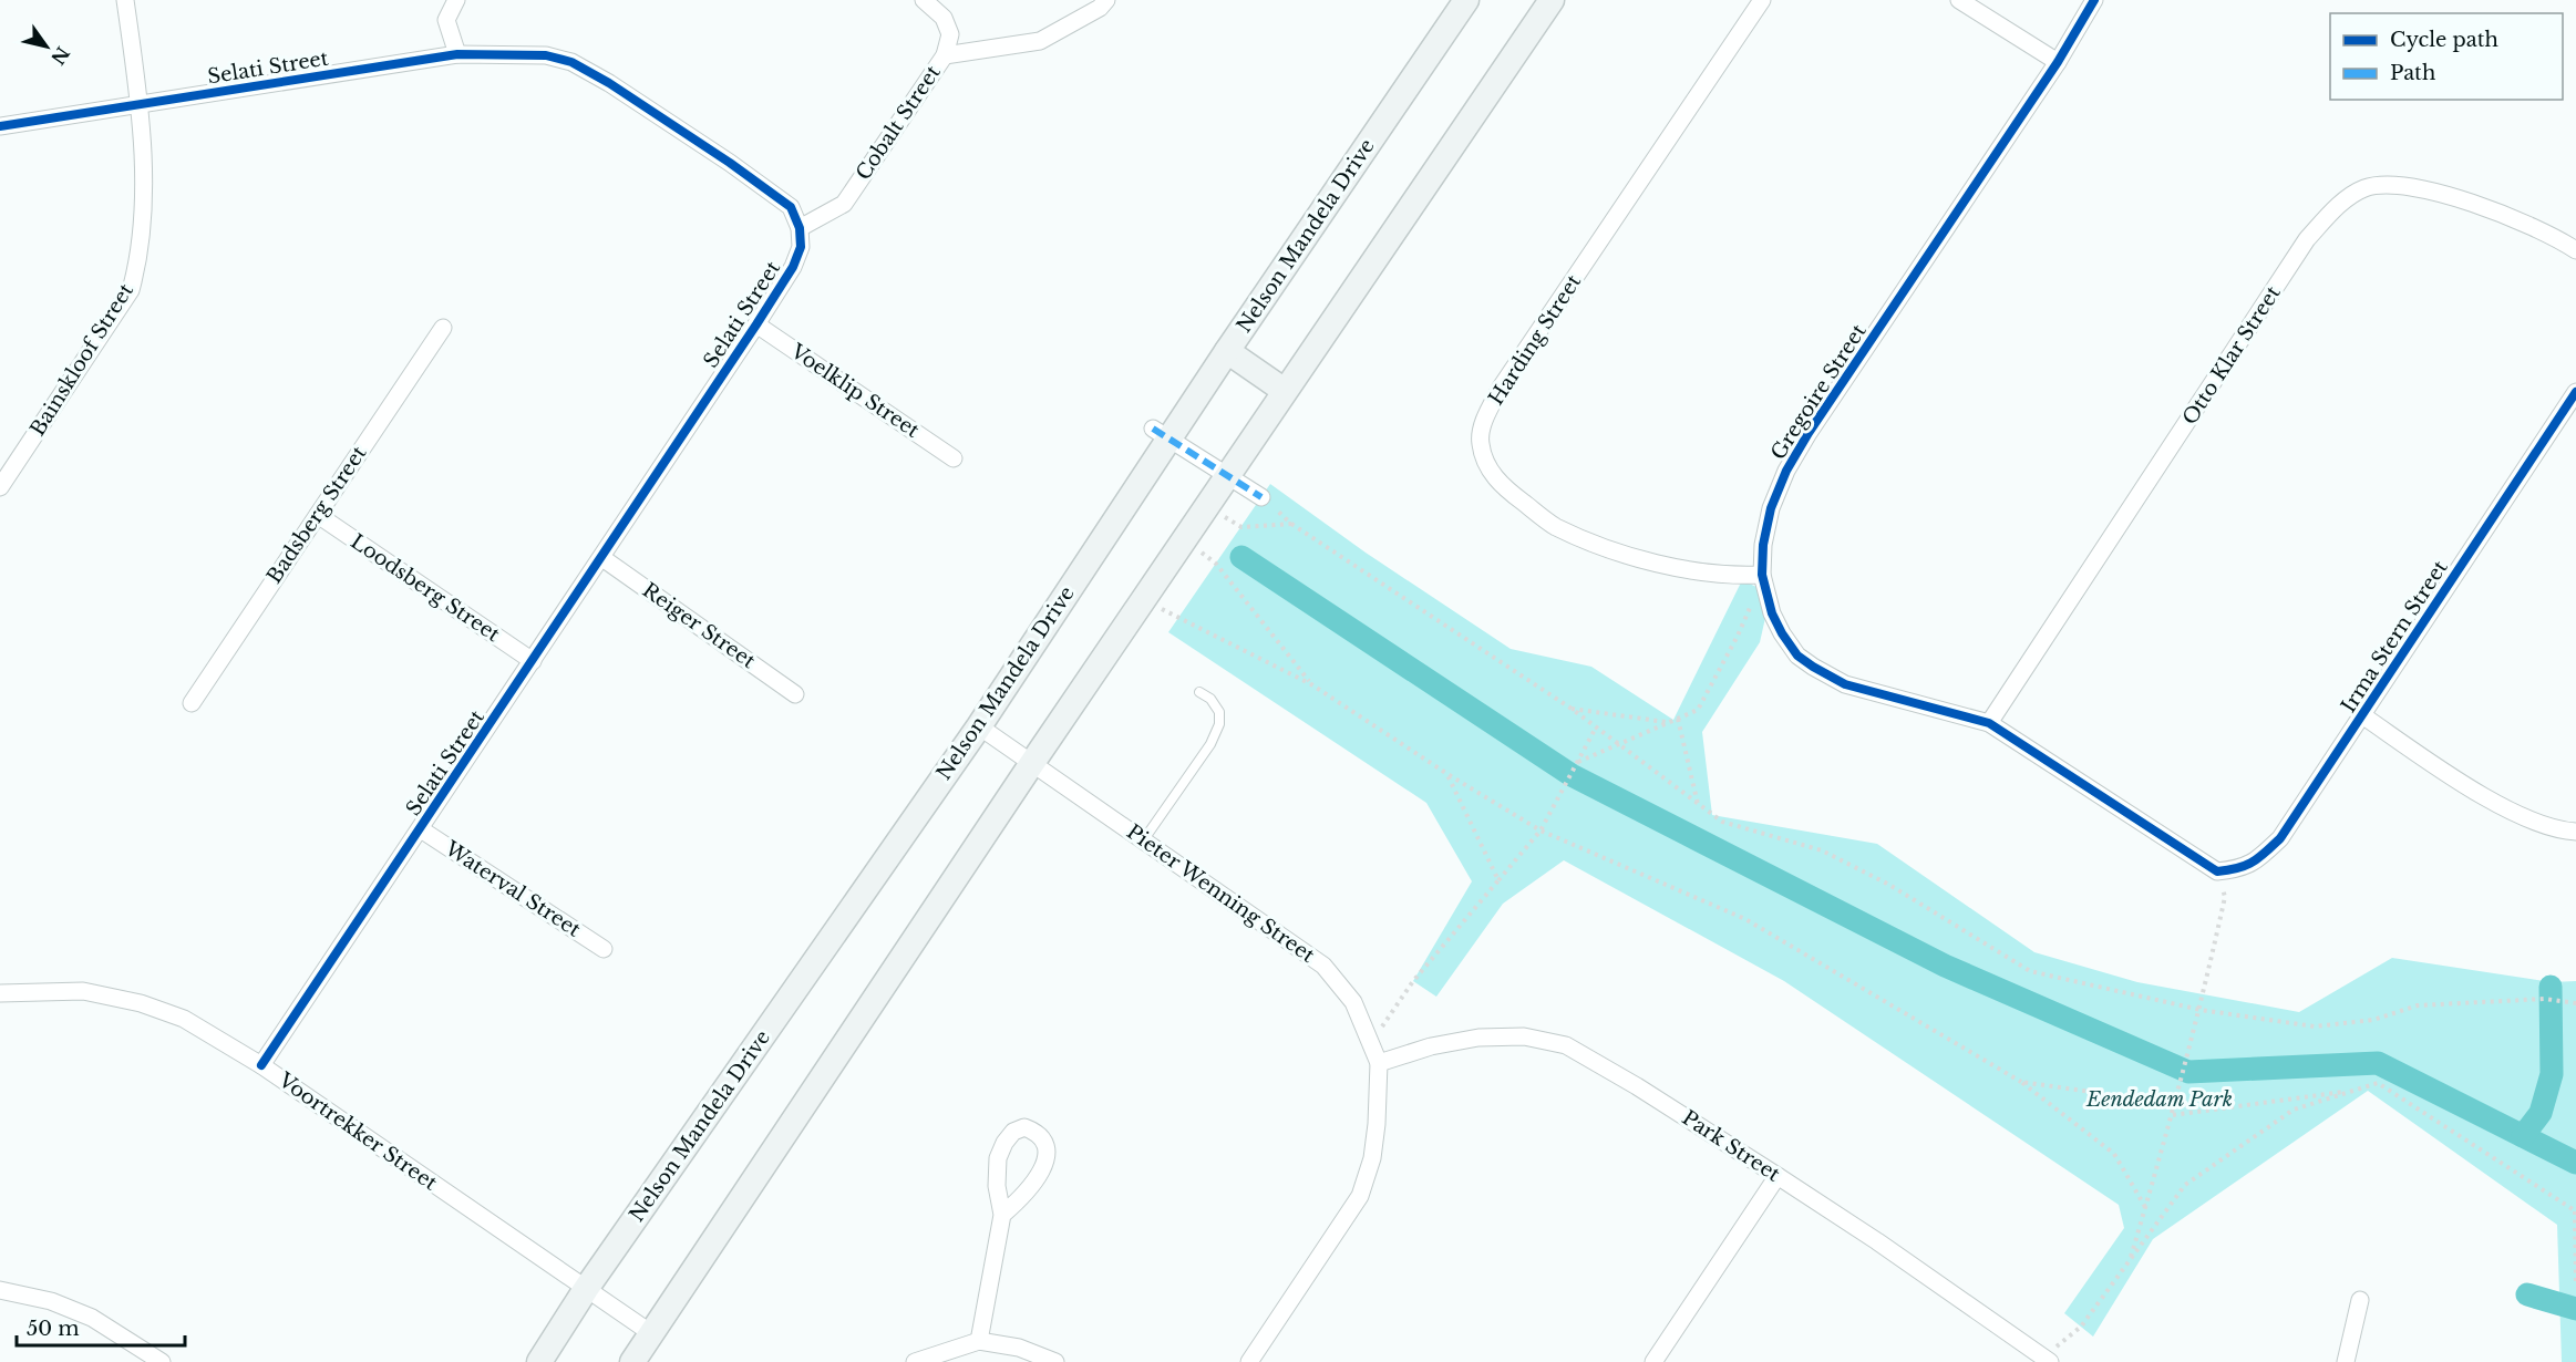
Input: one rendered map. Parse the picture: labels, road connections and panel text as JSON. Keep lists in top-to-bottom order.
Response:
{
  "streets": {
    "street": [
      "Selati Street",
      "Cobalt Street",
      "Nelson Mandela Drive",
      "Harding Street",
      "Otto Klar Street",
      "Bainskloof Street",
      "Voelklip Street",
      "Gregoire Street",
      "Badsberg Street",
      "Loodsberg Street",
      "Reiger Street",
      "Irma Stern Street",
      "Waterval Street",
      "Pieter Wenning Street",
      "Voortrekker Street",
      "Park Street"
    ]
  },
  "crossings": [
    ["Selati Street", "Cobalt Street"],
    ["Selati Street", "Bainskloof Street"],
    ["Selati Street", "Voelklip Street"],
    ["Selati Street", "Loodsberg Street"],
    ["Selati Street", "Reiger Street"],
    ["Selati Street", "Waterval Street"],
    ["Selati Street", "Voortrekker Street"],
    ["Nelson Mandela Drive", "Pieter Wenning Street"],
    ["Nelson Mandela Drive", "Voortrekker Street"],
    ["Harding Street", "Gregoire Street"],
    ["Otto Klar Street", "Gregoire Street"],
    ["Gregoire Street", "Irma Stern Street"],
    ["Badsberg Street", "Loodsberg Street"],
    ["Pieter Wenning Street", "Park Street"]
  ],
  "parks": ["Eendedam Park"],
  "legend": ["Cycle path", "Path"],
  "scale_bar": "50 m",
  "north": "bottom right"
}
